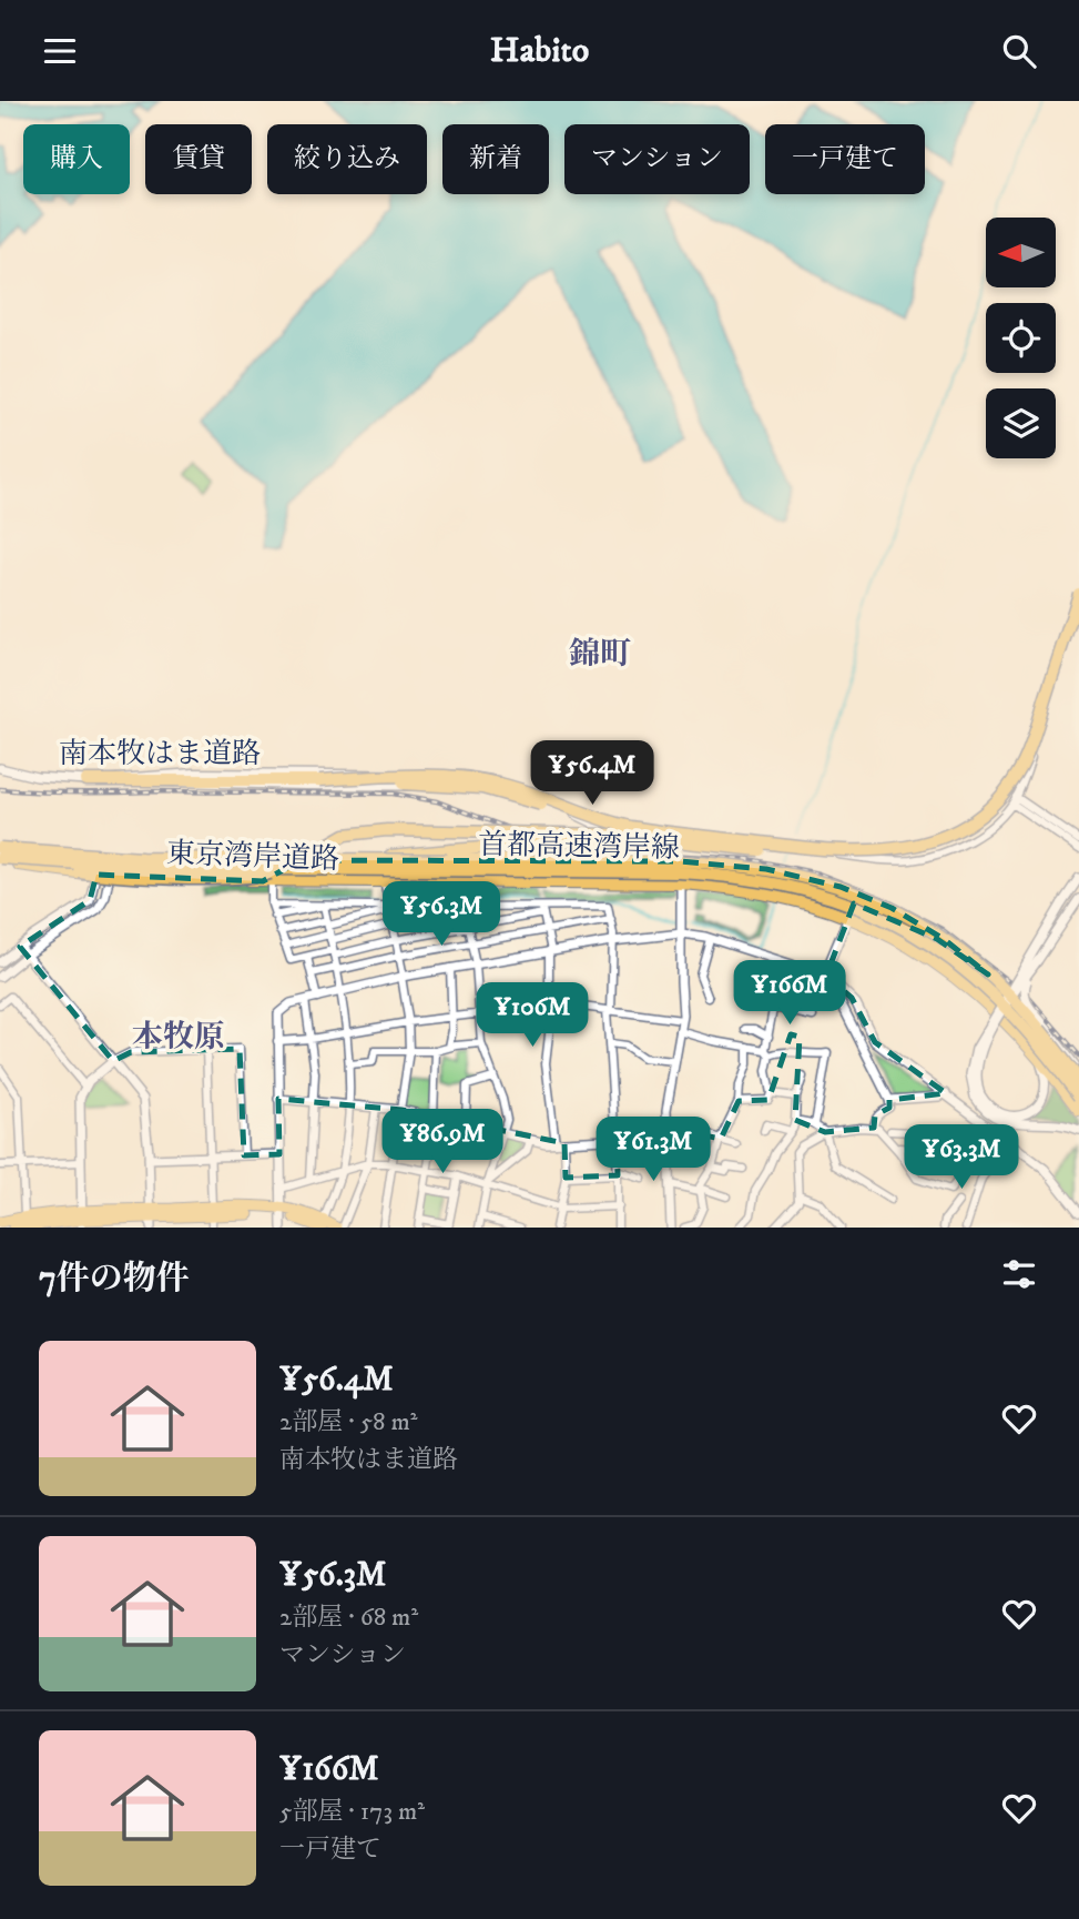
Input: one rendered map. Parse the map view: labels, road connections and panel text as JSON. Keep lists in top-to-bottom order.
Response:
{
  "streets": {
    "highway": ["南本牧はま道路", "首都高速湾岸線", "東京湾岸道路"]
  },
  "crossings": [
    ["首都高速湾岸線", "東京湾岸道路"]
  ],
  "districts": ["錦町", "本牧原"],
  "north": "left",
  "page": {
    "header": "Habito",
    "chip": [
      "購入",
      "賃貸",
      "絞り込み",
      "新着",
      "マンション",
      "一戸建て"
    ],
    "price": [
      "¥56.4M",
      "¥56.3M",
      "¥166M",
      "¥106M",
      "¥86.9M",
      "¥61.3M",
      "¥63.3M"
    ],
    "heading": "7件の物件",
    "list": [
      {
        "name": "¥56.4M",
        "note": "2部屋 · 58 m² · 南本牧はま道路"
      },
      {
        "name": "¥56.3M",
        "note": "2部屋 · 68 m² · マンション"
      },
      {
        "name": "¥166M",
        "note": "5部屋 · 173 m² · 一戸建て"
      }
    ]
  }
}
